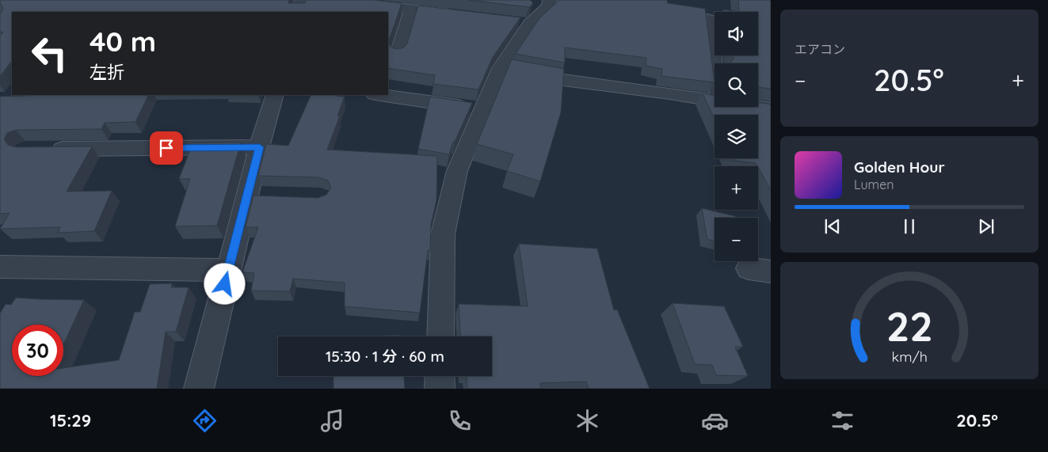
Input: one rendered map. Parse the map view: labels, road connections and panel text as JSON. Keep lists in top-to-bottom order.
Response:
{
  "page": {
    "tile": "エアコン",
    "map_buttons": ["+", "−"],
    "turn": ["40 m", "左折"],
    "heat": ["−", "20.5°", "+"],
    "song": ["Golden Hour", "Lumen"],
    "limit": "30",
    "trip": "15:30 · 1 分 · 60 m",
    "tabs": ["15:29", "20.5°"],
    "gauge": ["22", "km/h"]
  }
}
